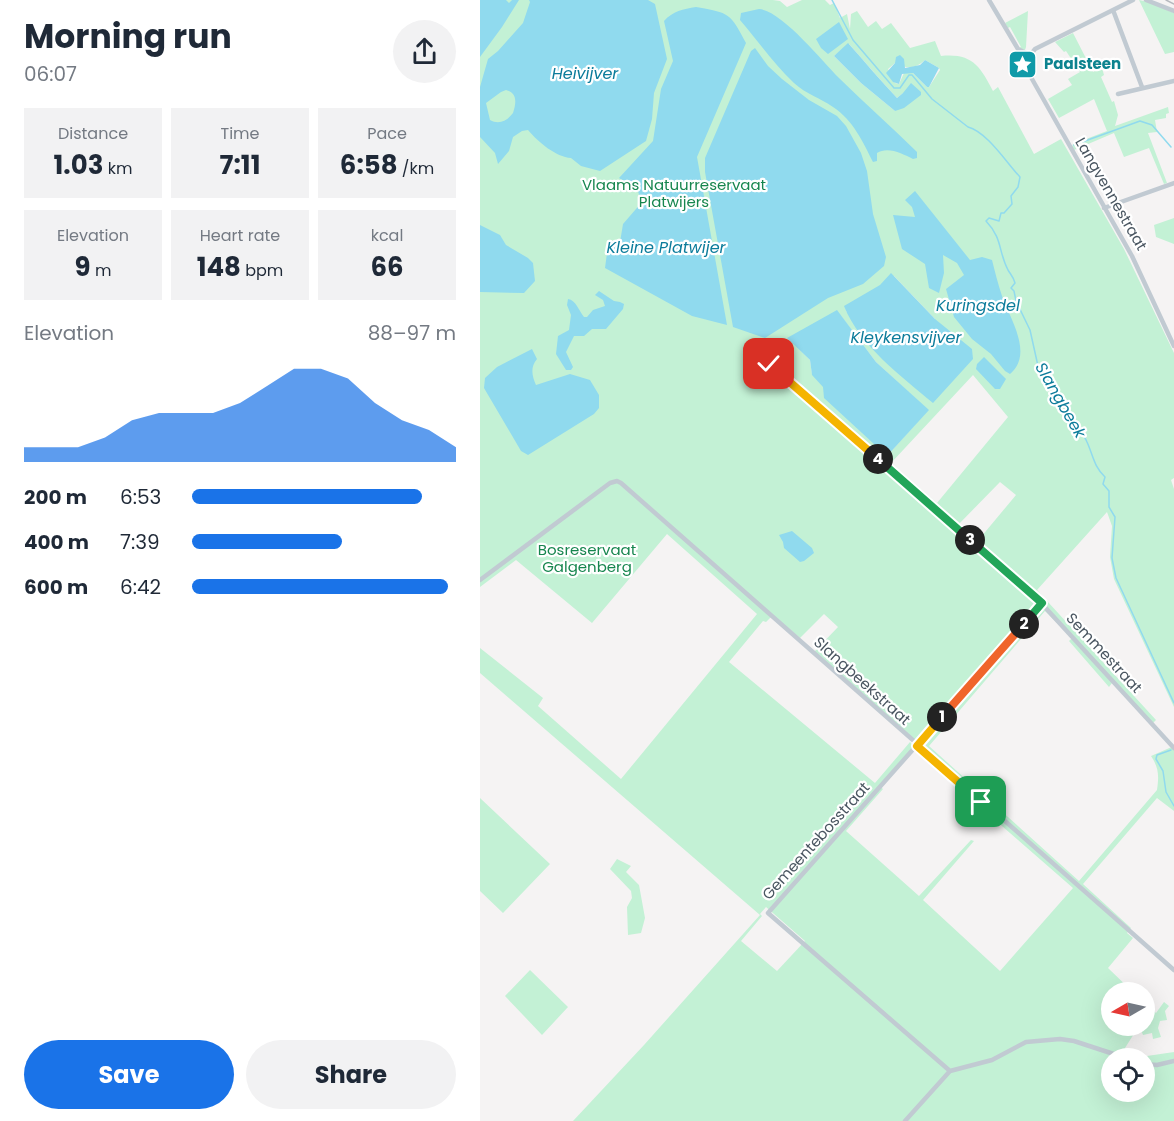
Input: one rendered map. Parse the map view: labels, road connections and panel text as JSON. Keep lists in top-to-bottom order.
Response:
{
  "streets": {
    "street": [
      "Langvennestraat",
      "Semmestraat",
      "Slangbeekstraat",
      "Gemeentebosstraat"
    ]
  },
  "crossings": [
    ["Semmestraat", "Gemeentebosstraat"],
    ["Slangbeekstraat", "Gemeentebosstraat"]
  ],
  "water": [
    "Heivijver",
    "Kleine Platwijer",
    "Kuringsdel",
    "Kleykensvijver",
    "Slangbeek"
  ],
  "parks": ["Vlaams Natuurreservaat Platwijers", "Bosreservaat Galgenberg"],
  "places": {
    "place": ["Paalsteen"]
  },
  "north": "left",
  "page": {
    "heading": ["Morning run", "06:07"],
    "stats": [
      ["Distance", "1.03 km"],
      ["Time", "7:11"],
      ["Pace", "6:58 /km"],
      ["Elevation", "9 m"],
      ["Heart rate", "148 bpm"],
      ["kcal", "66"]
    ],
    "chart": ["Elevation", "88–97 m"],
    "pins": [
      "4",
      "3",
      "2",
      "1"
    ],
    "list": [
      {
        "name": "200 m",
        "note": "6:53"
      },
      {
        "name": "400 m",
        "note": "7:39"
      },
      {
        "name": "600 m",
        "note": "6:42"
      }
    ],
    "buttons": ["Save", "Share"]
  }
}
